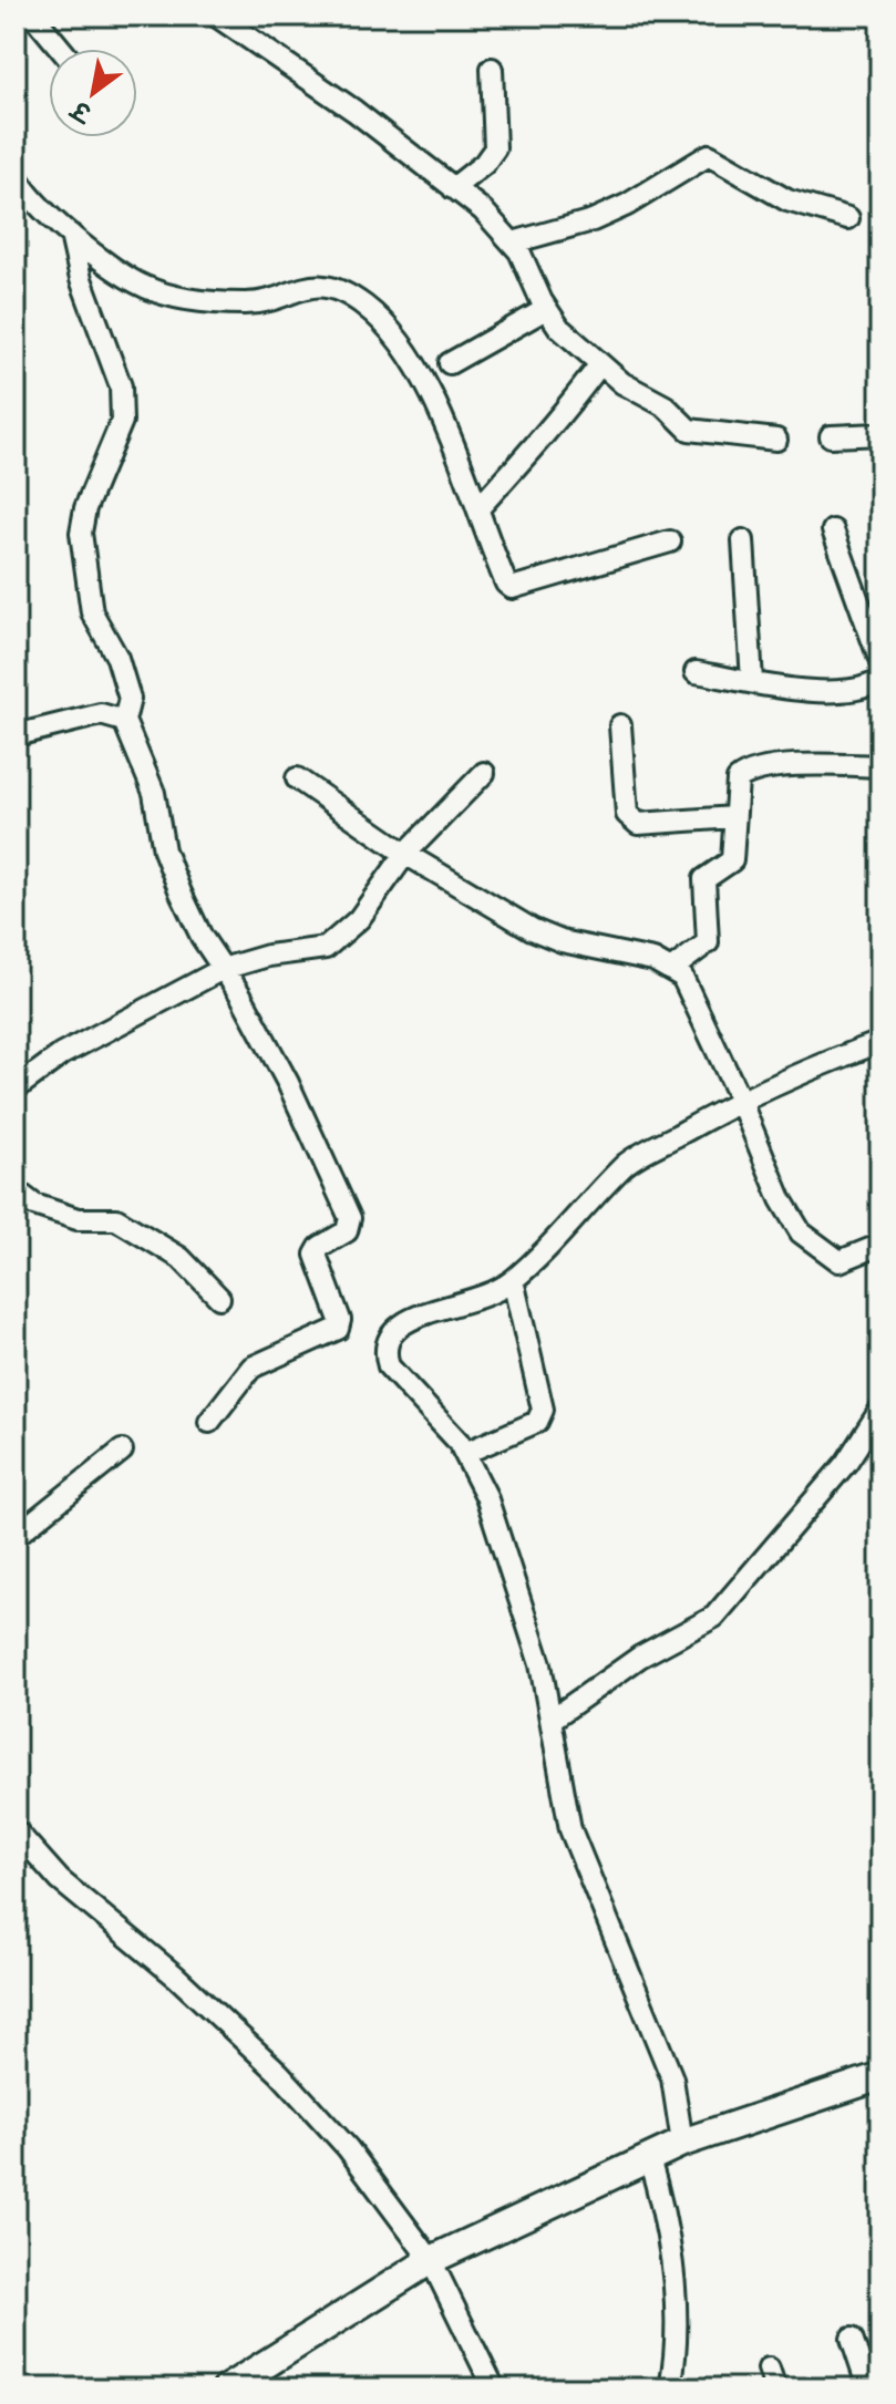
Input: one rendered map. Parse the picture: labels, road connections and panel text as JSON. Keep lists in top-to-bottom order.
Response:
{
  "north": "bottom left"
}
